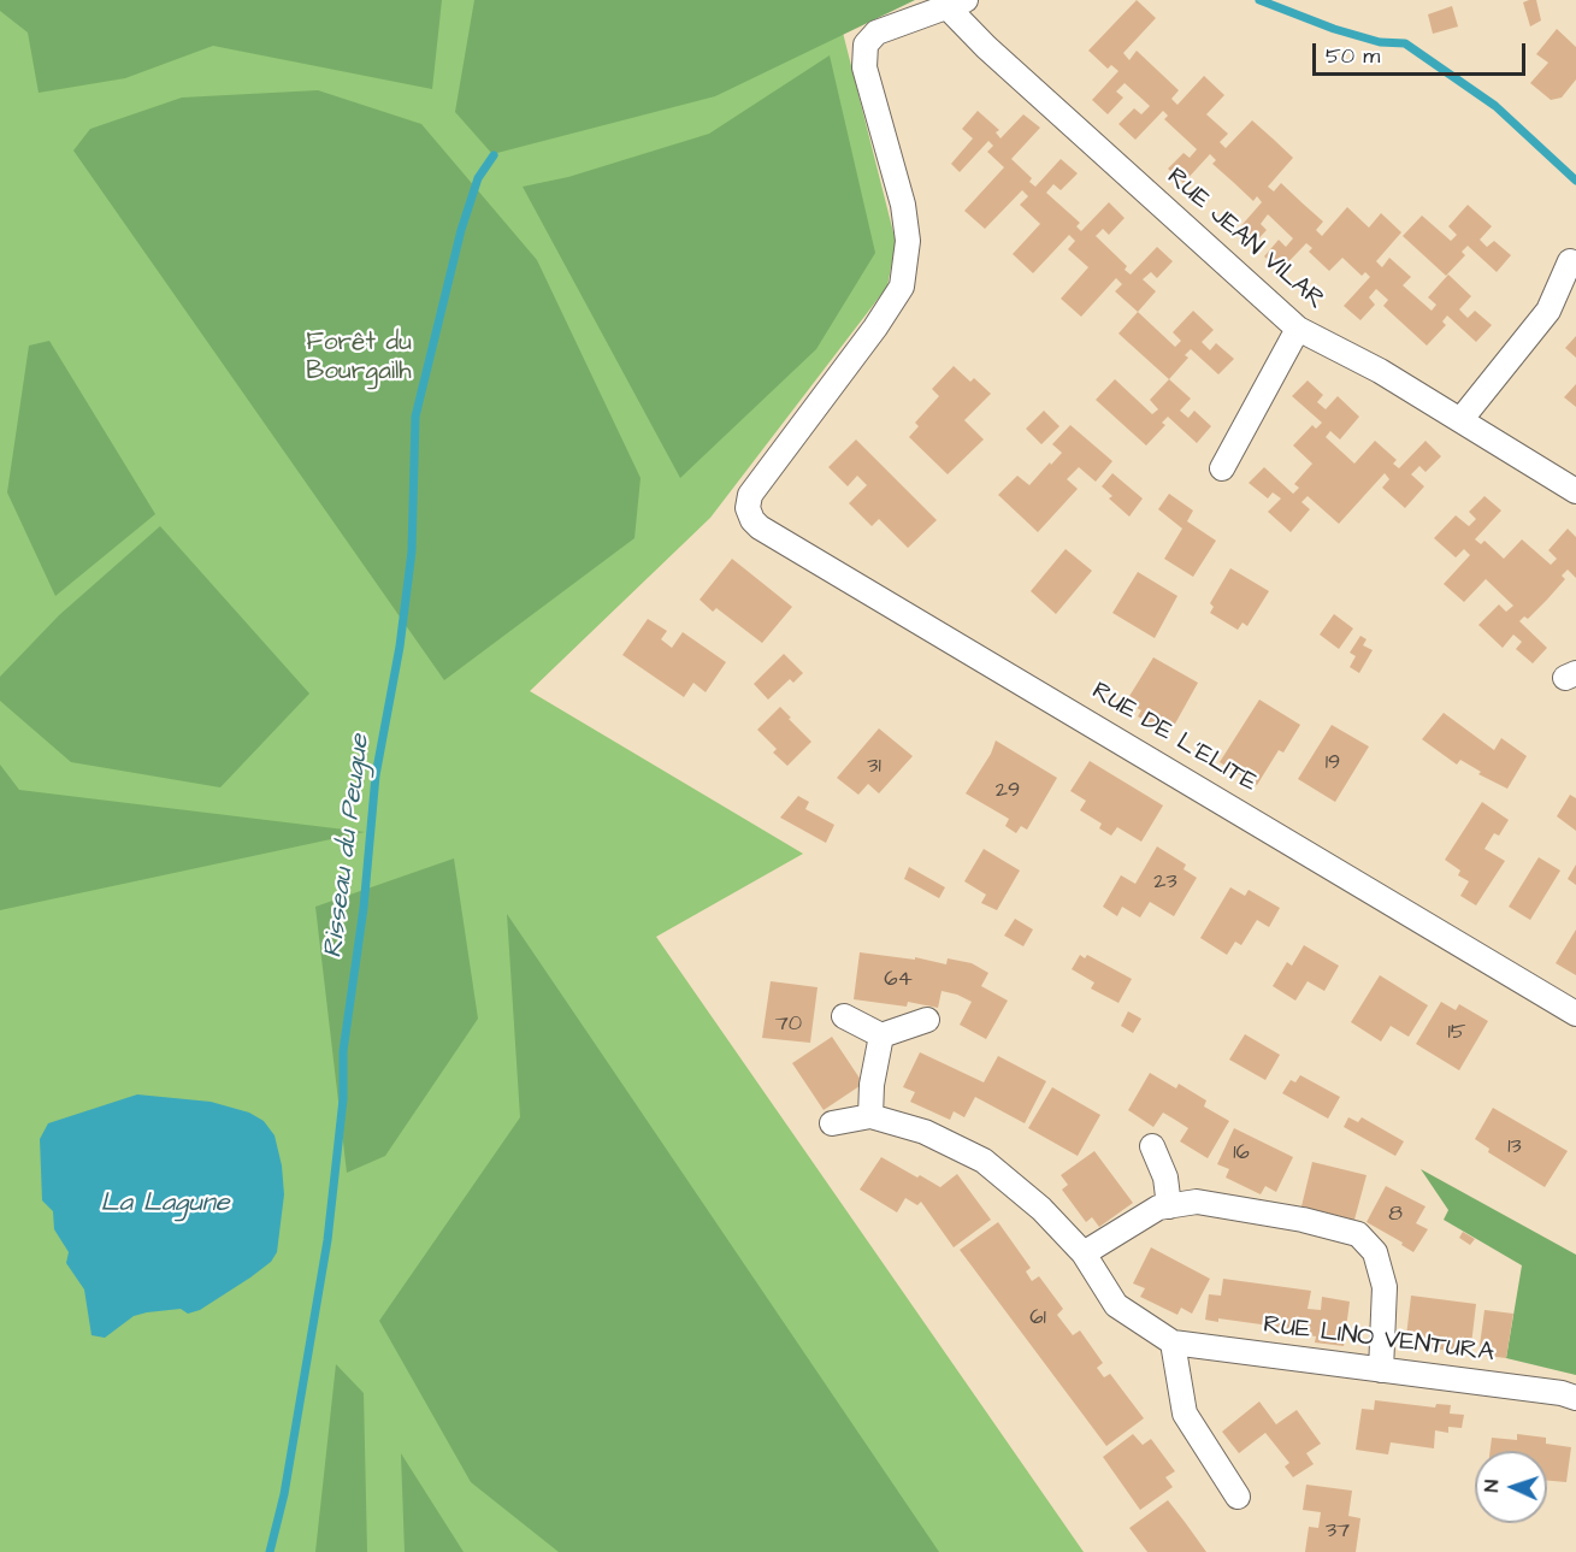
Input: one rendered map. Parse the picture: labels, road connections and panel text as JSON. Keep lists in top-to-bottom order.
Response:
{
  "streets": {
    "street": ["RUE JEAN VILAR", "RUE DE L'ELITE", "RUE LINO VENTURA"]
  },
  "crossings": [
    ["RUE JEAN VILAR", "RUE DE L'ELITE"]
  ],
  "water": ["Risseau du Peugue", "La Lagune"],
  "parks": ["Forêt du Bourgailh"],
  "house_numbers": [
    "19",
    "31",
    "29",
    "23",
    "64",
    "70",
    "15",
    "13",
    "16",
    "8",
    "61",
    "37"
  ],
  "scale_bar": "50 m",
  "north": "left"
}
